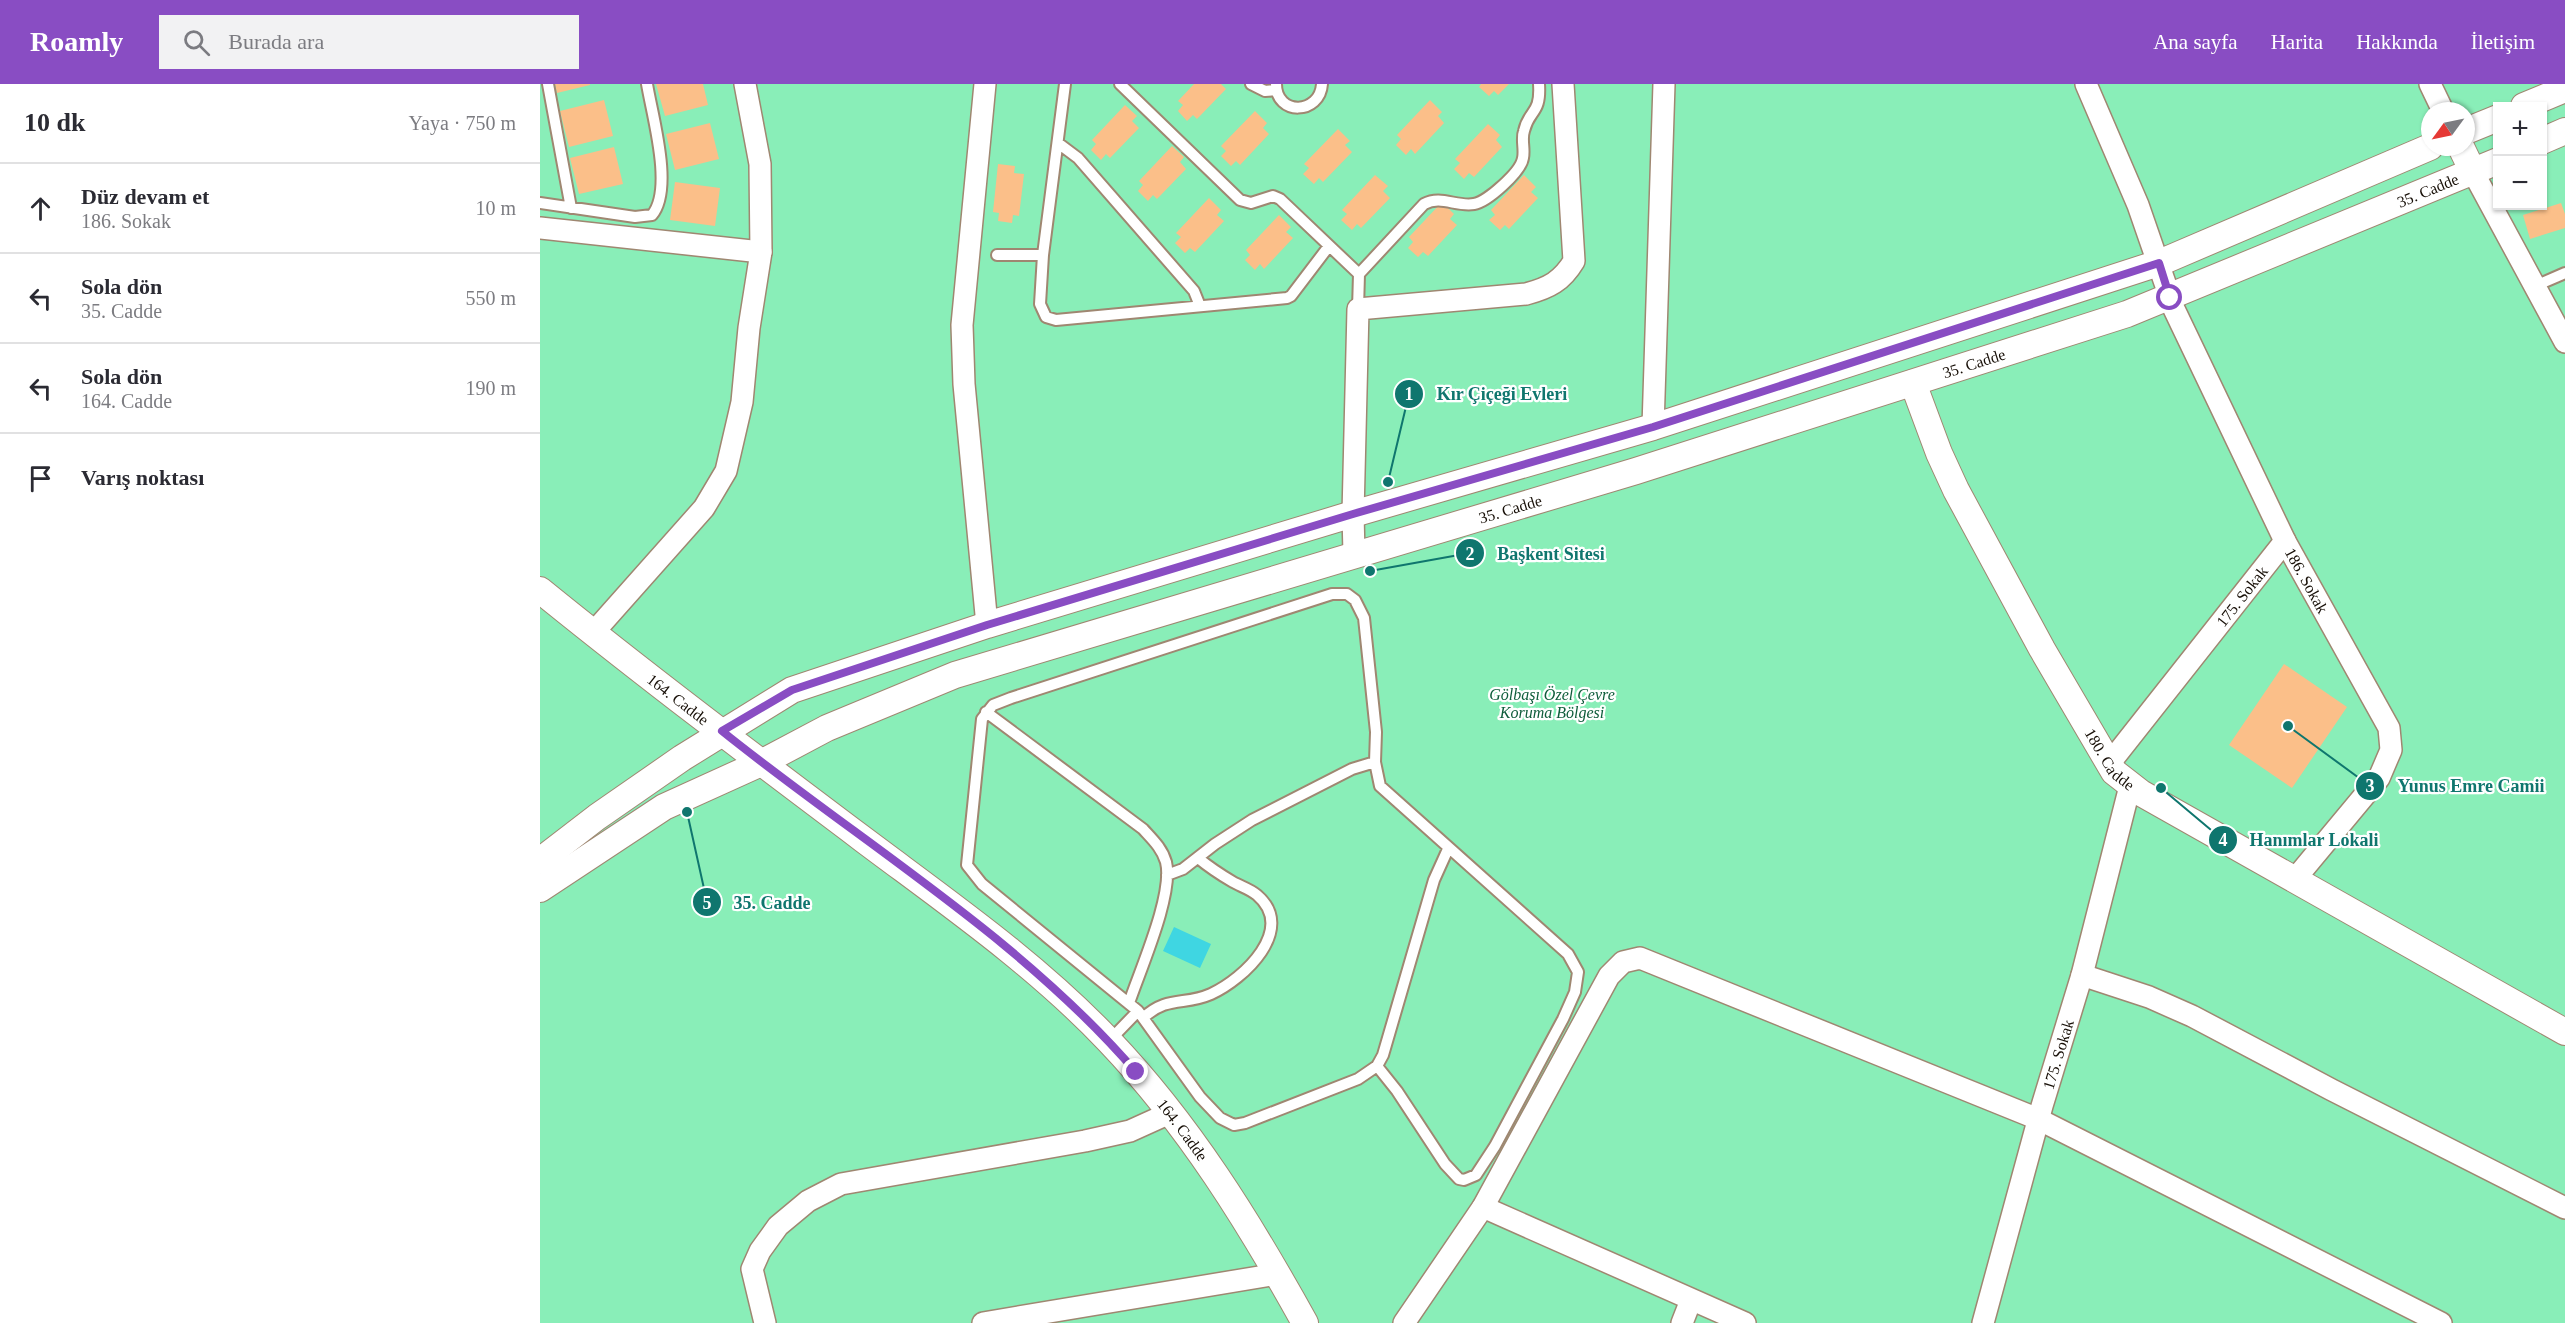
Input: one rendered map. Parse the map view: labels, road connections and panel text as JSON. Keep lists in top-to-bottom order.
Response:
{
  "streets": {
    "street": [
      "35. Cadde",
      "186. Sokak",
      "175. Sokak",
      "164. Cadde",
      "180. Cadde"
    ]
  },
  "crossings": [
    ["35. Cadde", "186. Sokak"],
    ["35. Cadde", "164. Cadde"],
    ["35. Cadde", "180. Cadde"],
    ["186. Sokak", "175. Sokak"],
    ["186. Sokak", "180. Cadde"],
    ["175. Sokak", "180. Cadde"]
  ],
  "parks": ["Gölbaşı Özel Çevre Koruma Bölgesi"],
  "places": [
    "Kır Çiçeği Evleri",
    "Başkent Sitesi",
    "Yunus Emre Camii",
    "Hanımlar Lokali",
    "35. Cadde"
  ],
  "north": "bottom left",
  "page": {
    "header": "Roamly",
    "search": "Burada ara",
    "nav": [
      "Ana sayfa",
      "Harita",
      "Hakkında",
      "İletişim"
    ],
    "heading": ["10 dk", "Yaya · 750 m"],
    "map_buttons": ["+", "−"],
    "list": [
      ["Düz devam et", "186. Sokak", "10 m"],
      ["Sola dön", "35. Cadde", "550 m"],
      ["Sola dön", "164. Cadde", "190 m"],
      "Varış noktası"
    ]
  }
}
